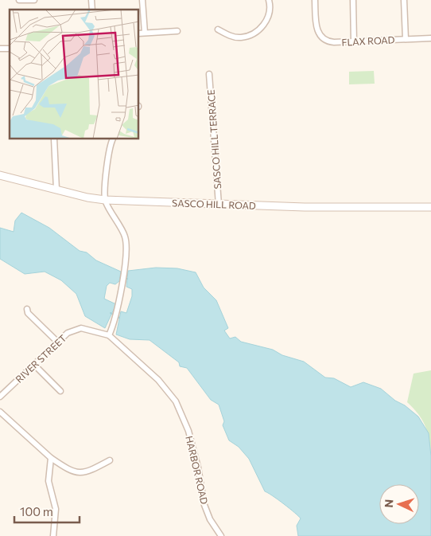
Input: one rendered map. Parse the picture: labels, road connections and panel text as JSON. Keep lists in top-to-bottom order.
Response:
{
  "streets": {
    "street": [
      "FLAX ROAD",
      "SASCO HILL TERRACE",
      "SASCO HILL ROAD",
      "RIVER STREET",
      "HARBOR ROAD"
    ]
  },
  "crossings": [
    ["SASCO HILL TERRACE", "SASCO HILL ROAD"],
    ["RIVER STREET", "HARBOR ROAD"]
  ],
  "scale_bar": "100 m",
  "north": "left"
}
